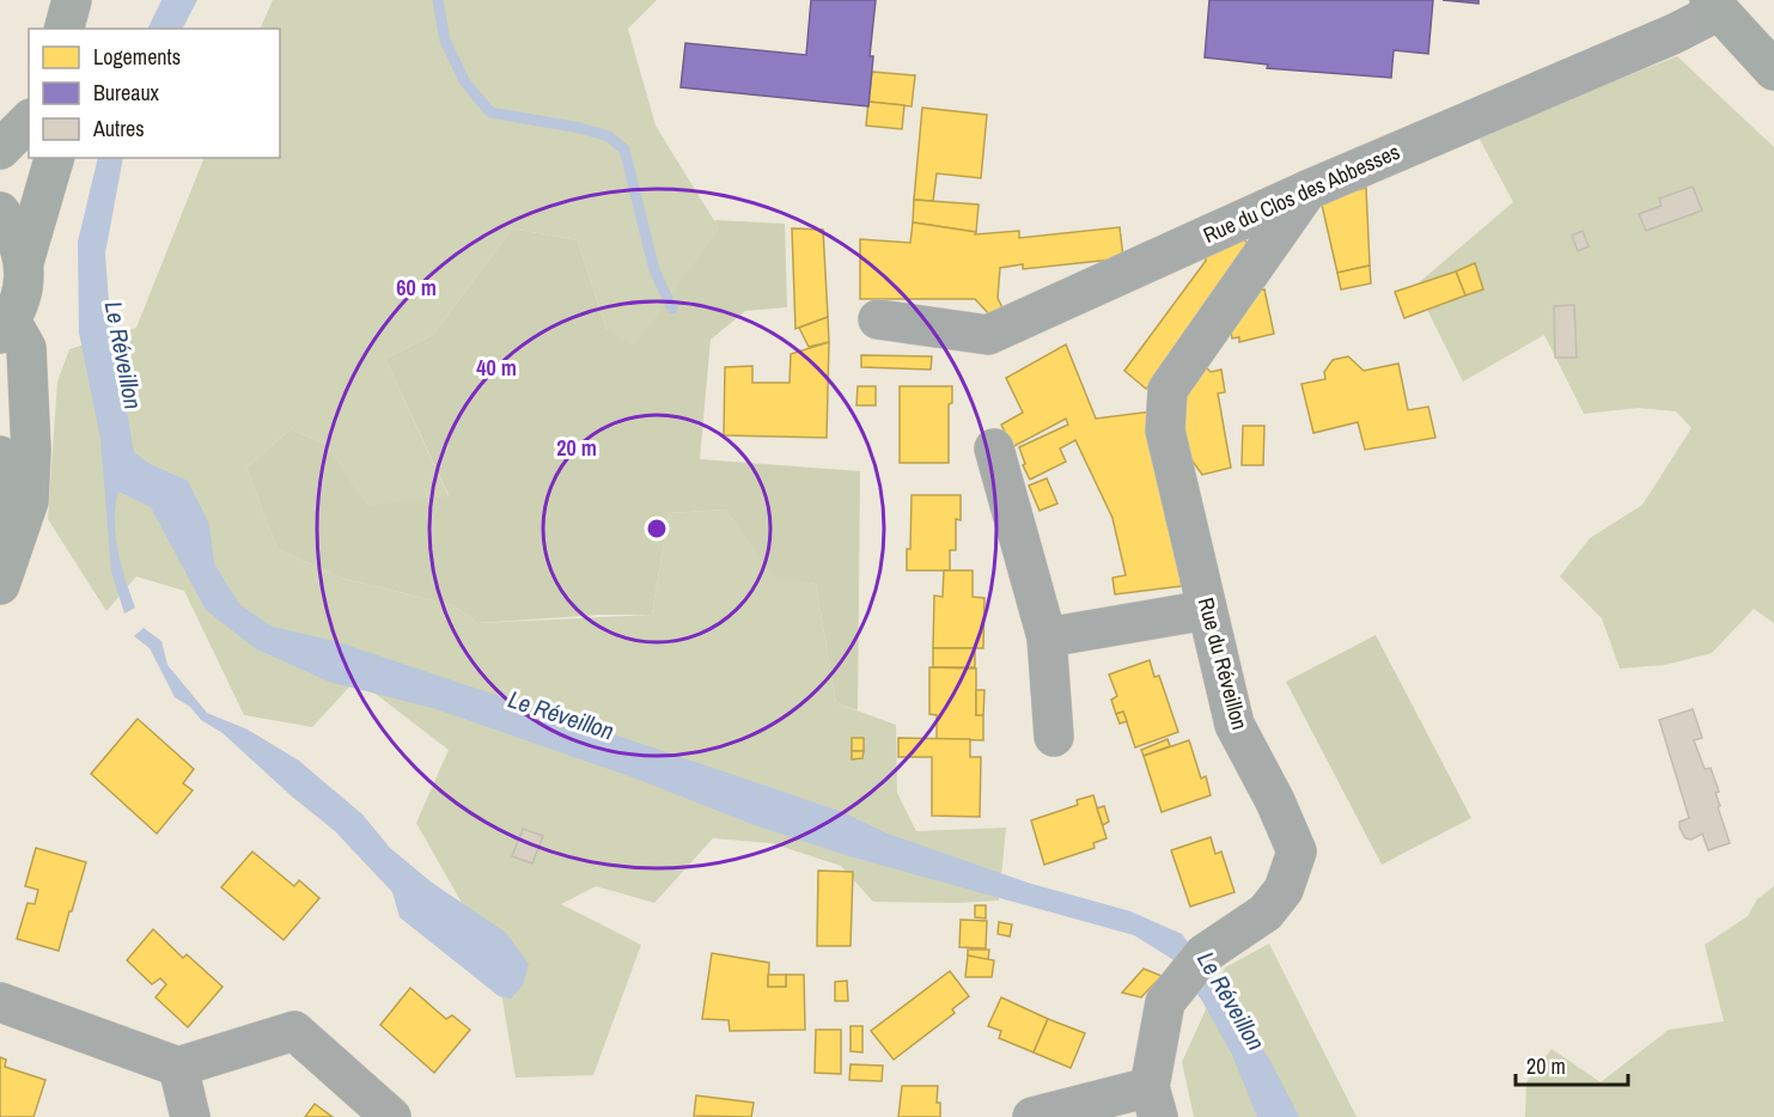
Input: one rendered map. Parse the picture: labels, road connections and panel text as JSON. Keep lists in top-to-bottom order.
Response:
{
  "streets": {
    "street": ["Rue du Clos des Abbesses", "Rue du Réveillon"]
  },
  "crossings": [
    ["Rue du Clos des Abbesses", "Rue du Réveillon"]
  ],
  "water": ["Le Réveillon"],
  "legend": ["Logements", "Bureaux", "Autres"],
  "scale_bar": "20 m",
  "rings": ["60 m", "40 m", "20 m"]
}
